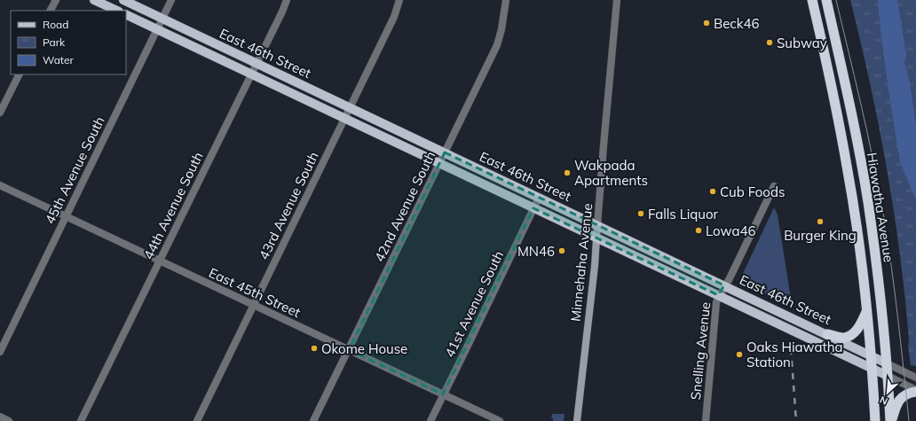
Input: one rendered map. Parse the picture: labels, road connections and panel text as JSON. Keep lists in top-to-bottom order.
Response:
{
  "streets": {
    "highway": ["Hiawatha Avenue"],
    "main road": ["East 46th Street", "Minnehaha Avenue"],
    "street": [
      "45th Avenue South",
      "44th Avenue South",
      "43rd Avenue South",
      "42nd Avenue South",
      "East 45th Street",
      "41st Avenue South",
      "Snelling Avenue"
    ]
  },
  "crossings": [
    ["East 46th Street", "45th Avenue South"],
    ["East 46th Street", "44th Avenue South"],
    ["East 46th Street", "43rd Avenue South"],
    ["East 46th Street", "42nd Avenue South"],
    ["East 46th Street", "Hiawatha Avenue"],
    ["East 46th Street", "Minnehaha Avenue"],
    ["East 46th Street", "41st Avenue South"],
    ["East 46th Street", "Snelling Avenue"],
    ["45th Avenue South", "East 45th Street"],
    ["44th Avenue South", "East 45th Street"],
    ["43rd Avenue South", "East 45th Street"],
    ["42nd Avenue South", "East 45th Street"],
    ["East 45th Street", "41st Avenue South"]
  ],
  "places": [
    "Beck46",
    "Subway",
    "Wakpada Apartments",
    "Cub Foods",
    "Falls Liquor",
    "Burger King",
    "Lowa46",
    "MN46",
    "Okome House",
    "Oaks Hiawatha Station"
  ],
  "legend": ["Road", "Park", "Water"],
  "north": "bottom left"
}
